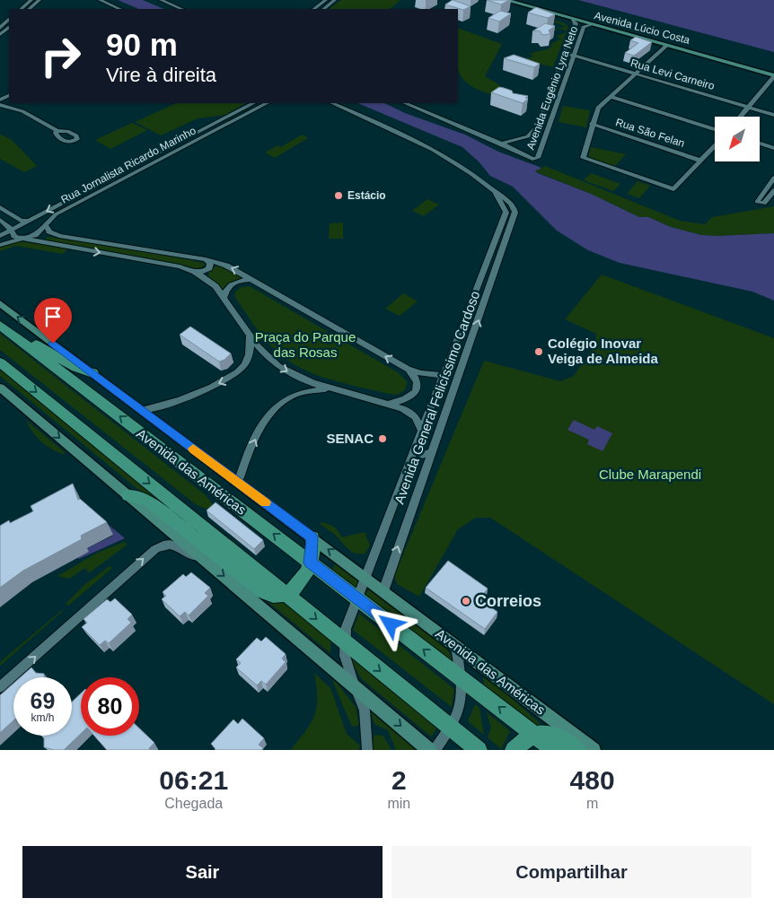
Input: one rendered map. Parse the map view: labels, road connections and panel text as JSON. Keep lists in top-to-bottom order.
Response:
{
  "streets": {
    "highway": ["Avenida das Américas"],
    "main road": ["Avenida Lúcio Costa"],
    "street": [
      "Rua Levi Carneiro",
      "Avenida Eugênio Lyra Neto",
      "Rua São Felan",
      "Rua Jornalista Ricardo Marinho",
      "Avenida General Felicíssimo Cardoso"
    ]
  },
  "crossings": [
    ["Avenida Lúcio Costa", "Avenida Eugênio Lyra Neto"],
    ["Rua Levi Carneiro", "Avenida Eugênio Lyra Neto"],
    ["Avenida General Felicíssimo Cardoso", "Avenida das Américas"]
  ],
  "parks": ["Praça do Parque das Rosas", "Clube Marapendi"],
  "places": [
    "Estácio",
    "Colégio Inovar Veiga de Almeida",
    "SENAC",
    "Correios"
  ],
  "north": "bottom left",
  "page": {
    "turn": ["90 m", "Vire à direita"],
    "speed": "69 km/h",
    "limit": "80",
    "eta": [
      "06:21",
      "Chegada",
      "2",
      "min",
      "480",
      "m"
    ],
    "buttons": ["Sair", "Compartilhar"]
  }
}
